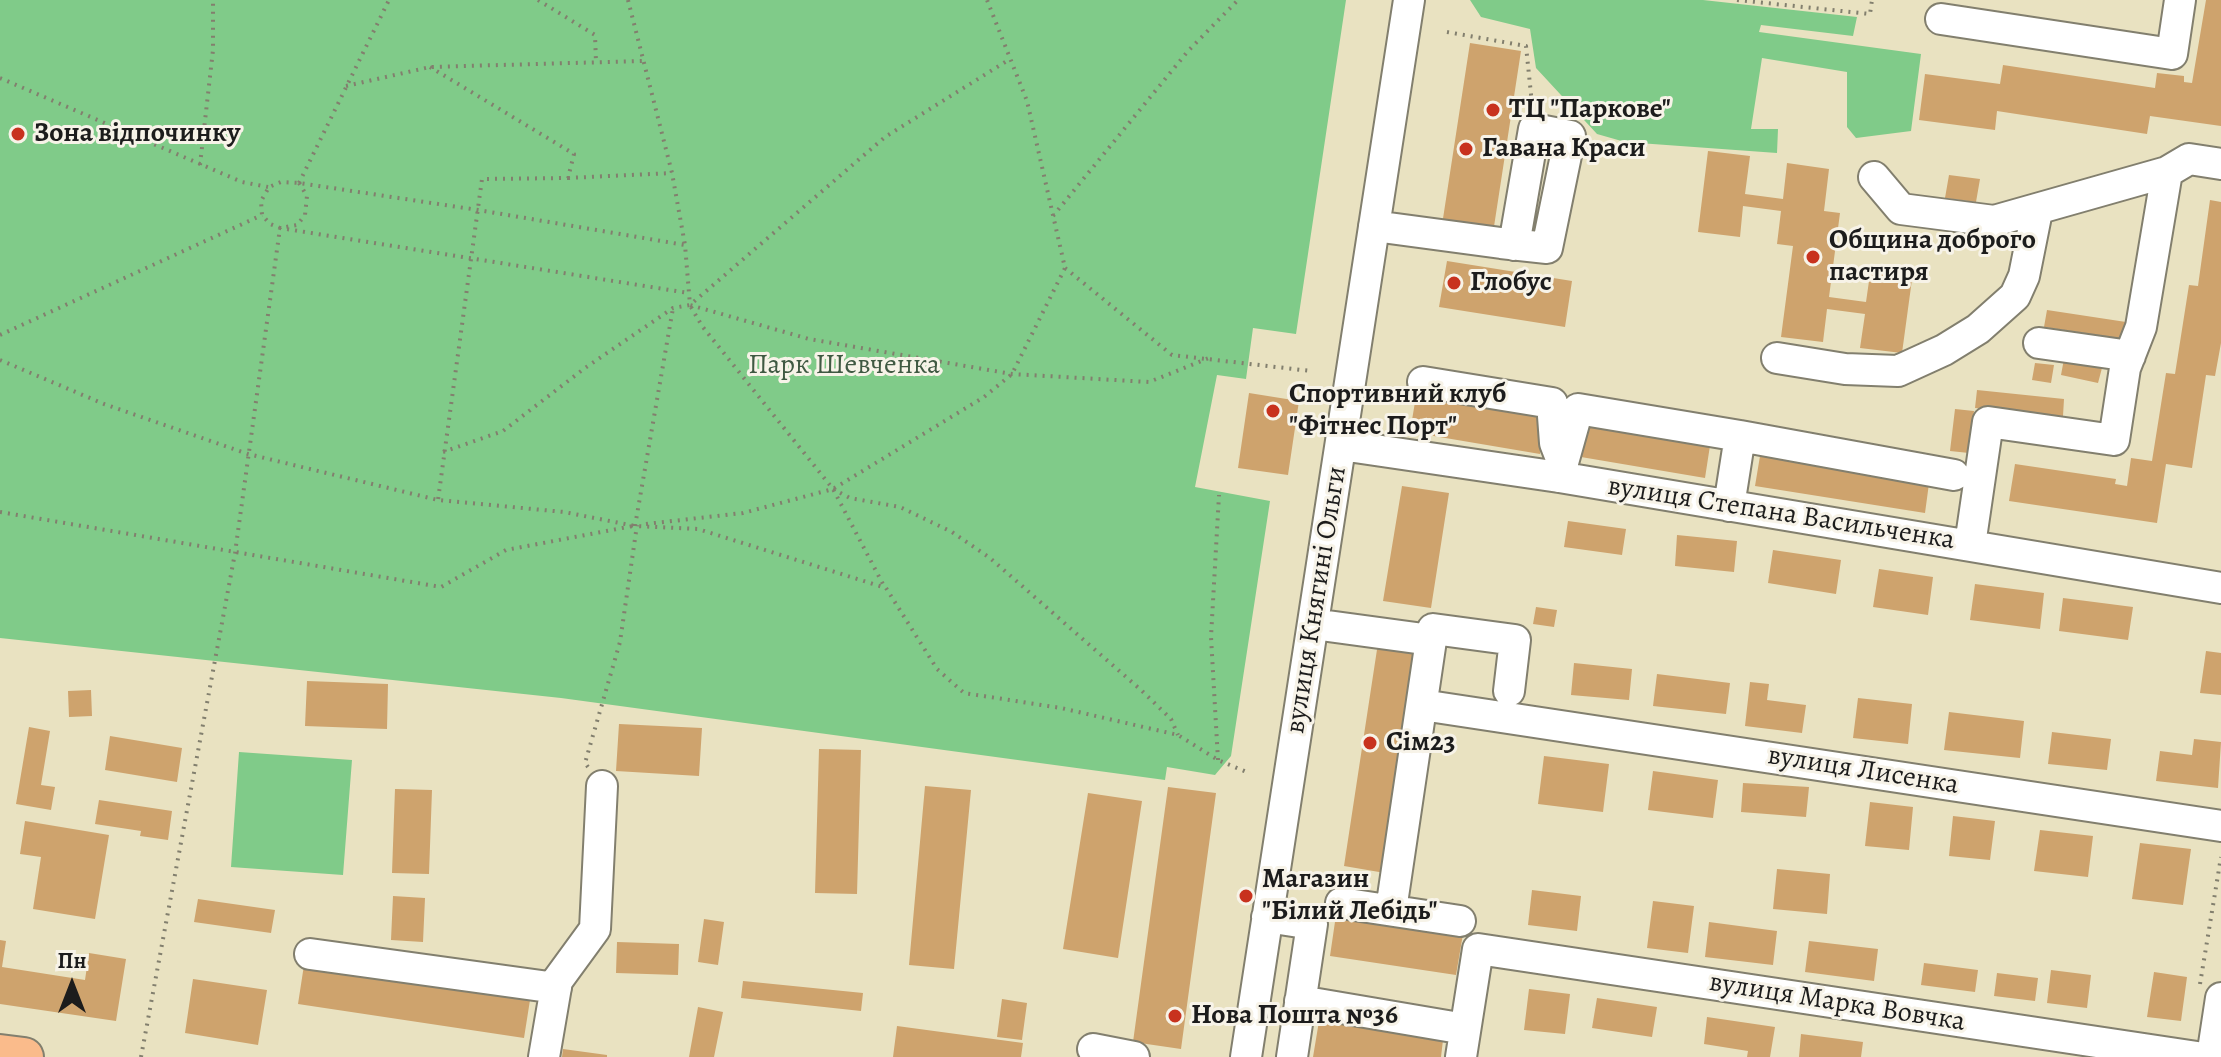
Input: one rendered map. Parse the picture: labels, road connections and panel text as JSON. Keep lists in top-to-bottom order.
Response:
{
  "streets": {
    "street": [
      "вулиця Степана Васильченка",
      "вулиця Княгині Ольги",
      "вулиця Лисенка",
      "вулиця Марка Вовчка"
    ]
  },
  "crossings": [
    ["вулиця Степана Васильченка", "вулиця Княгині Ольги"]
  ],
  "parks": ["Парк Шевченка"],
  "places": [
    "ТЦ \"Паркове\"",
    "Зона відпочинку",
    "Гавана Краси",
    "Община доброго пастиря",
    "Глобус",
    "Спортивний клуб \"Фітнес Порт\"",
    "Сім23",
    "Магазин \"Білий Лебідь\"",
    "Нова Пошта №36"
  ],
  "north": "top"
}
